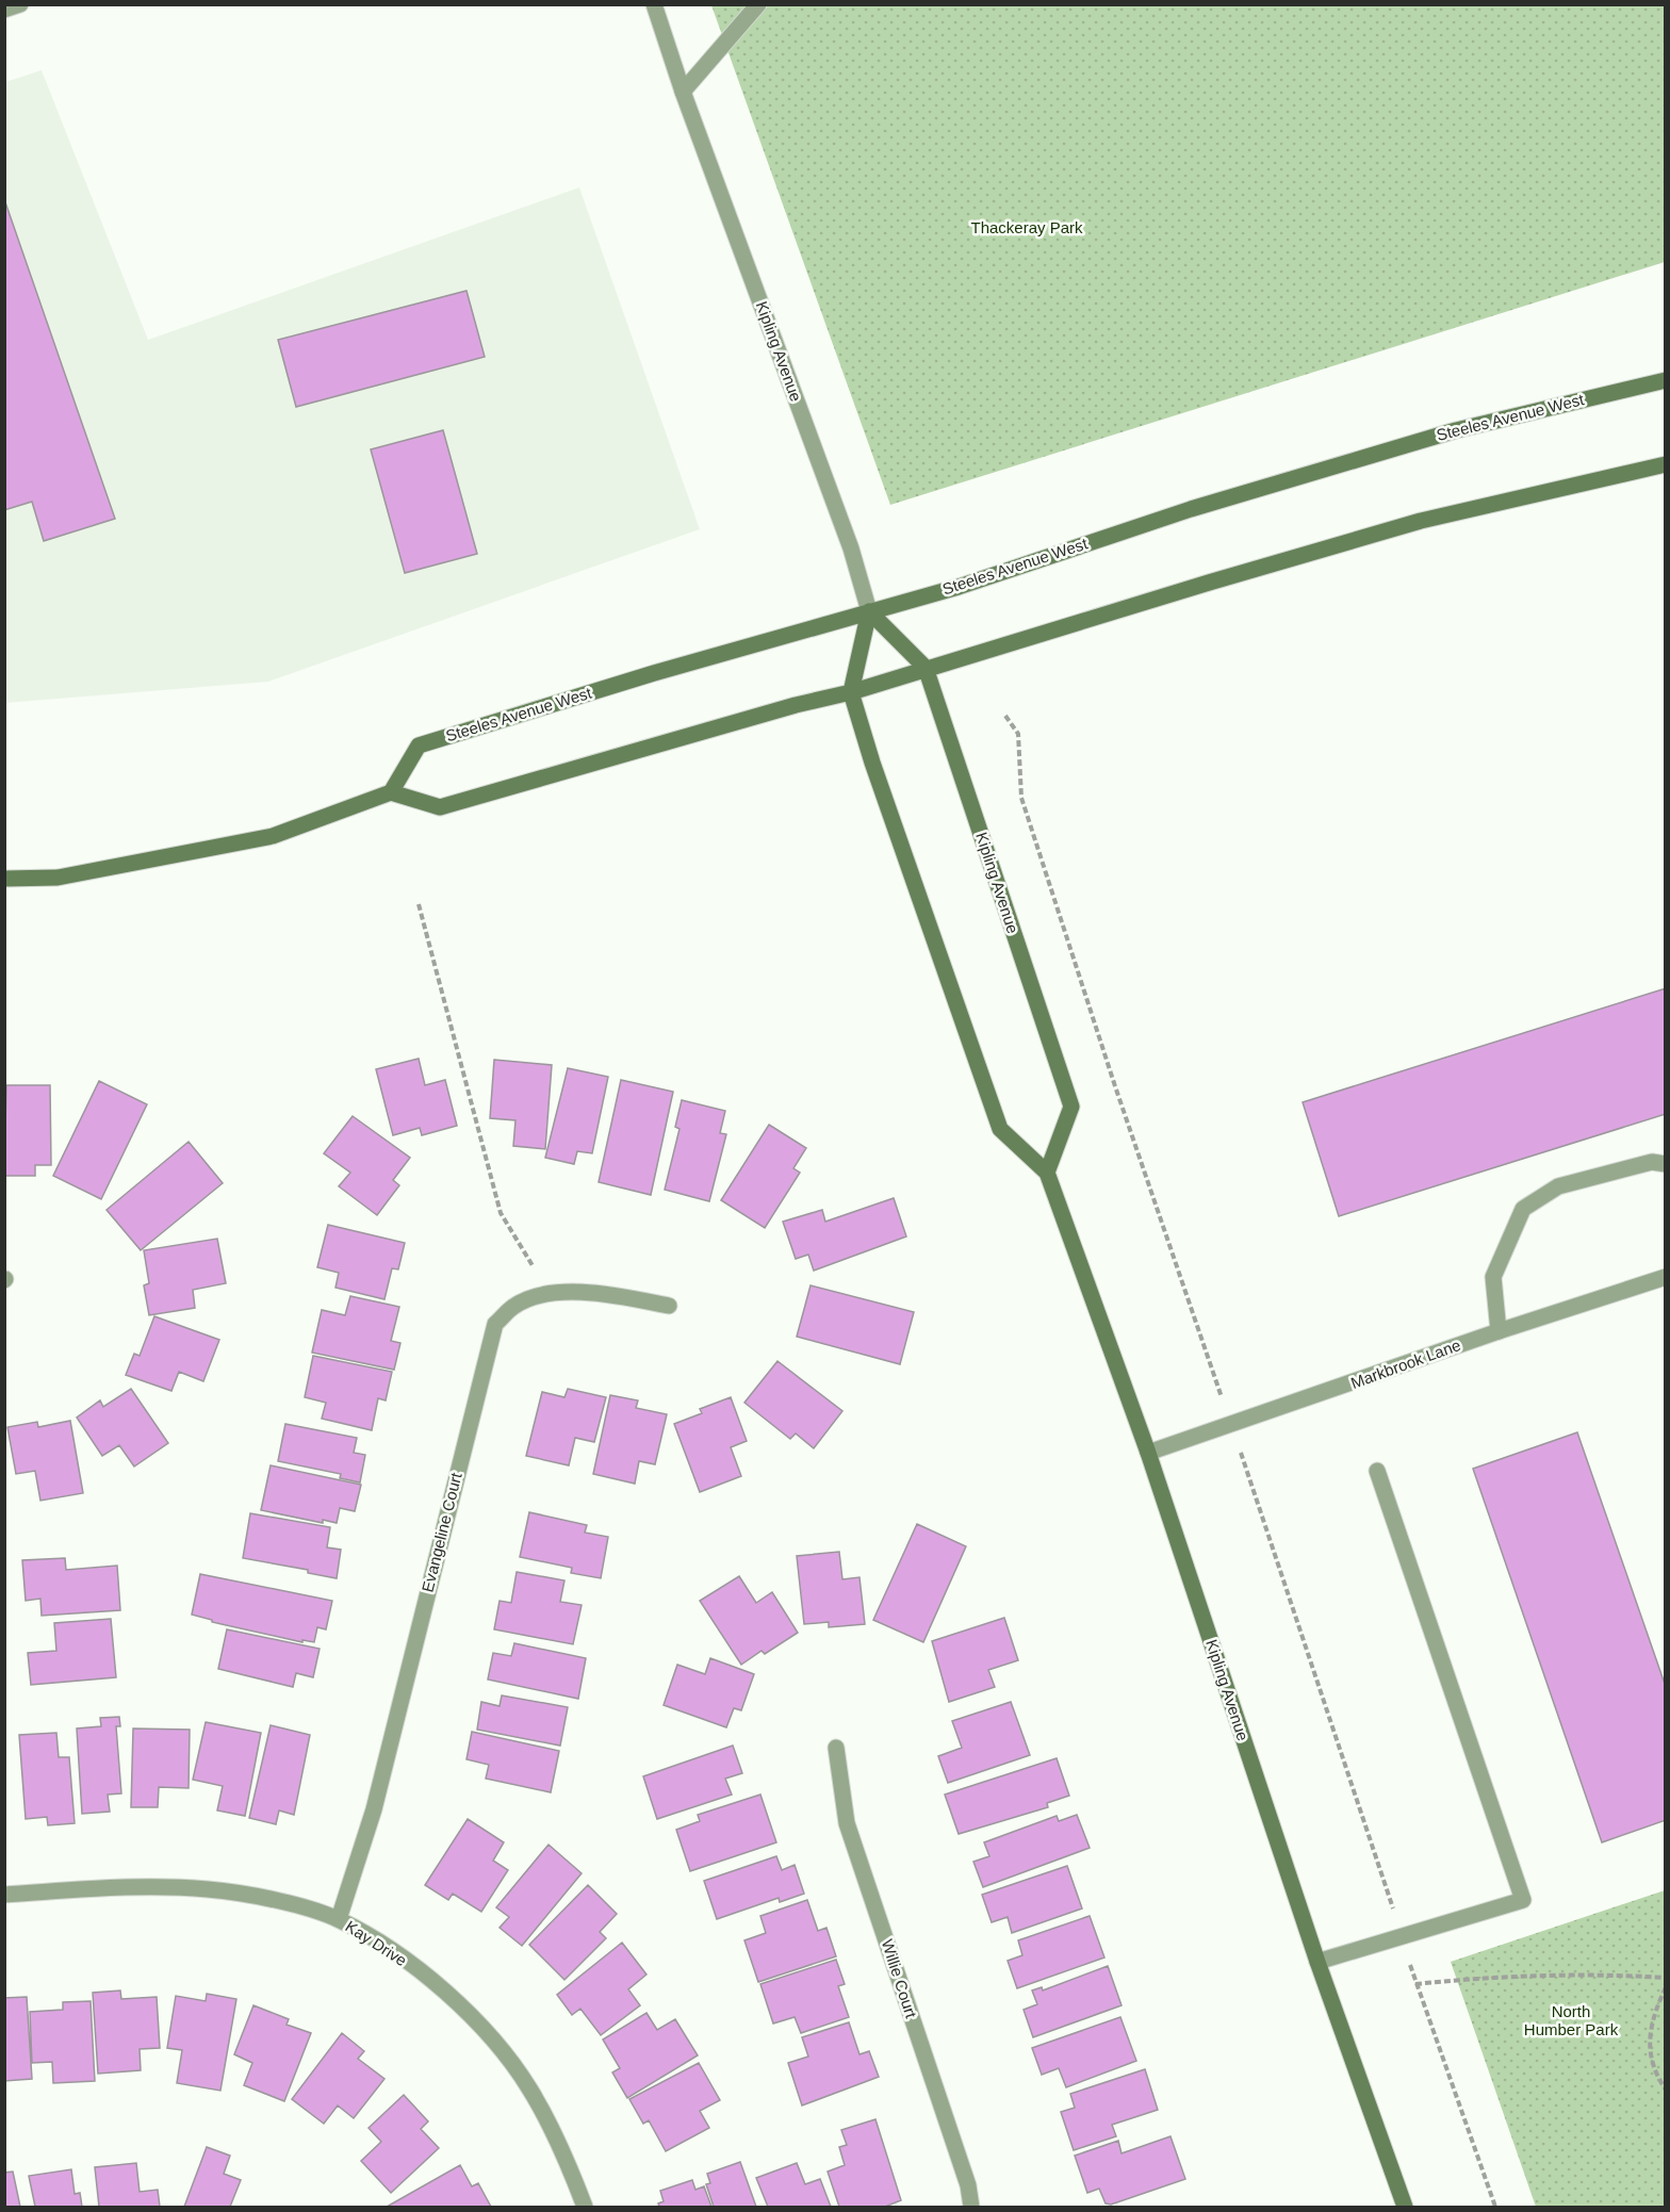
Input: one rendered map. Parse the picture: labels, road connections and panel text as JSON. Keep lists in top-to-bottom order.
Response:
{
  "streets": {
    "main road": ["Kipling Avenue", "Steeles Avenue West"],
    "street": [
      "Markbrook Lane",
      "Evangeline Court",
      "Kay Drive",
      "Willie Court"
    ]
  },
  "crossings": [
    ["Kipling Avenue", "Steeles Avenue West"],
    ["Kipling Avenue", "Markbrook Lane"],
    ["Evangeline Court", "Kay Drive"]
  ],
  "parks": ["Thackeray Park", "North Humber Park"]
}
